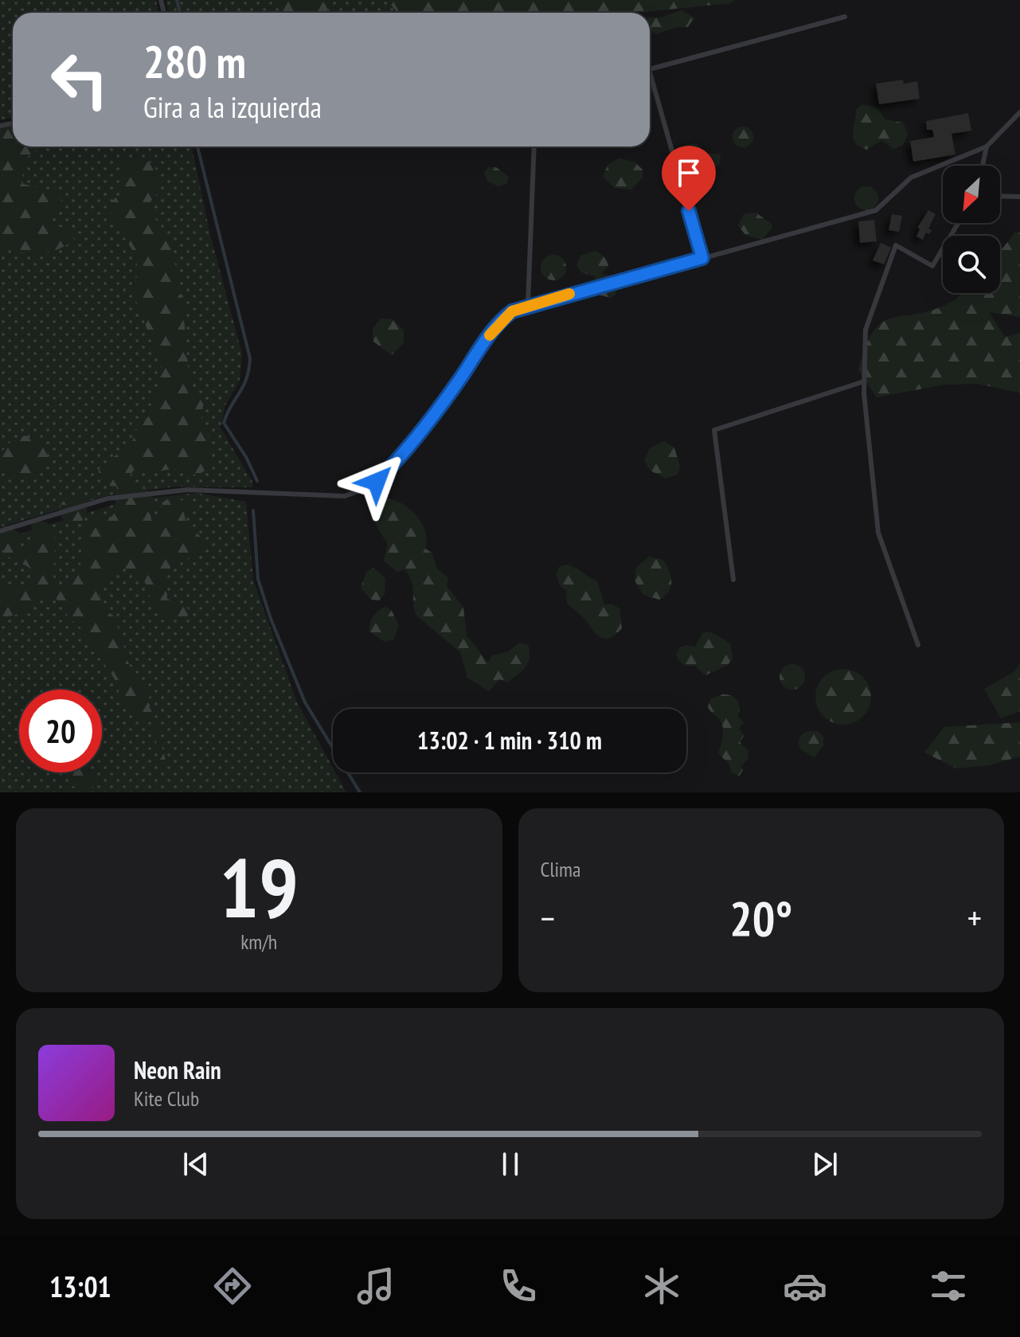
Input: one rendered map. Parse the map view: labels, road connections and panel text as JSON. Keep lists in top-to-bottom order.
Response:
{
  "north": "bottom left",
  "page": {
    "turn": ["280 m", "Gira a la izquierda"],
    "limit": "20",
    "trip": "13:02 · 1 min · 310 m",
    "tile": [
      ["19", "km/h"],
      "Clima"
    ],
    "heat": ["−", "20°", "+"],
    "song": ["Neon Rain", "Kite Club"],
    "tabs": "13:01"
  }
}
